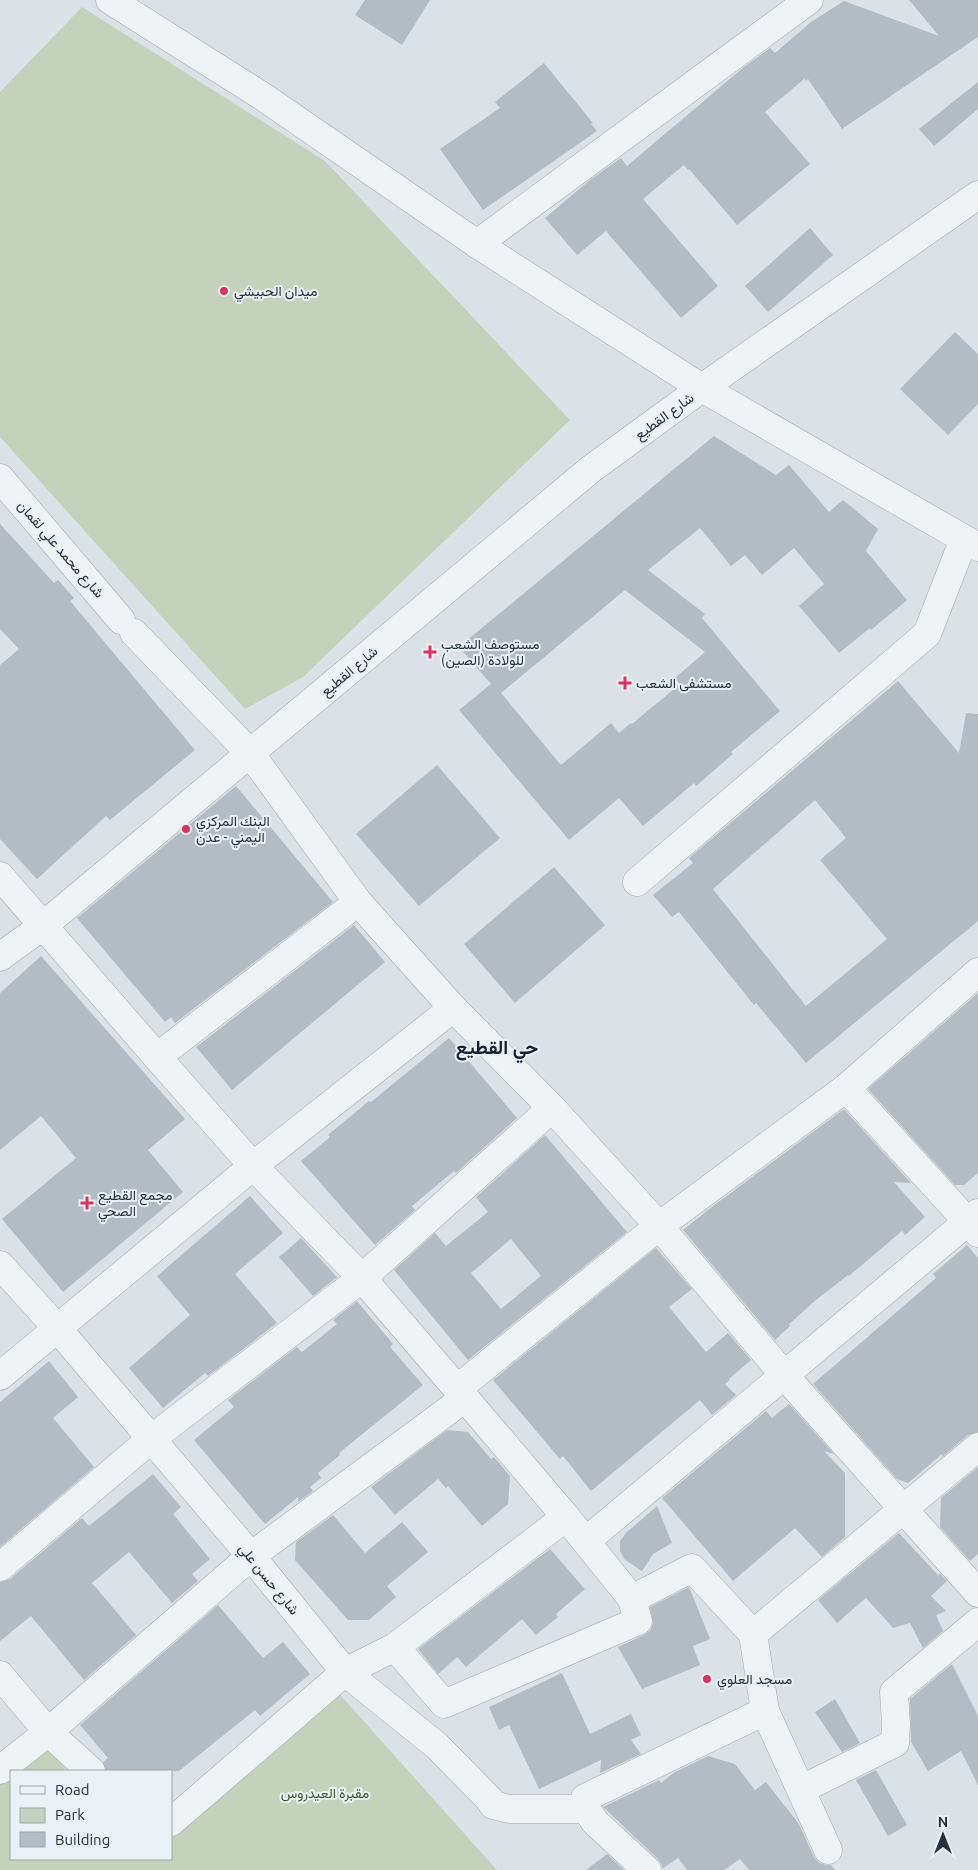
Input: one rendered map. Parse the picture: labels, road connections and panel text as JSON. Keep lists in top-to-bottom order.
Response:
{
  "streets": {
    "street": ["شارع القطيع", "شارع محمد علي لقمان", "شارع حسن علي"]
  },
  "crossings": [
    ["شارع القطيع", "شارع محمد علي لقمان"]
  ],
  "districts": ["حي القطيع"],
  "parks": ["مقبرة العيدروس"],
  "places": {
    "other": ["ميدان الحبيشي", "البنك المركزي اليمني - عدن", "مسجد العلوي"],
    "health": ["مستوصف الشعب (الصين) للولادة", "مستشفى الشعب", "مجمع القطيع الصحي"]
  },
  "legend": ["Road", "Park", "Building"],
  "north": "top"
}
